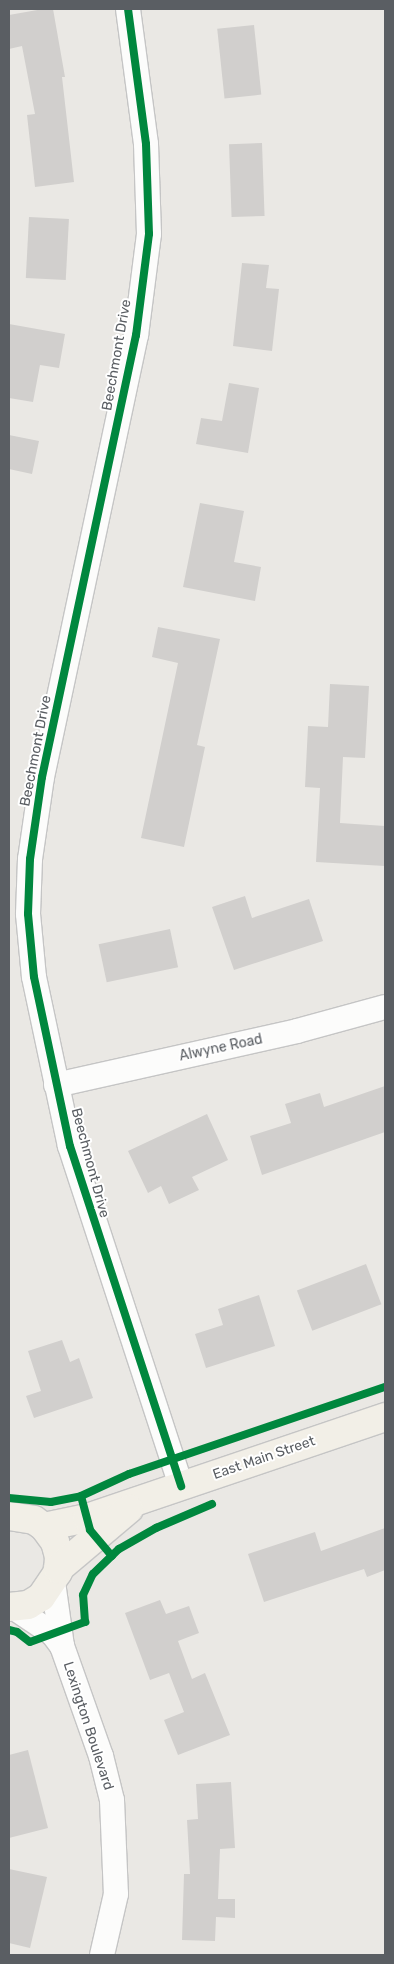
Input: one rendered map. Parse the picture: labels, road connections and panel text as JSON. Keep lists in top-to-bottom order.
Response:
{
  "streets": {
    "main road": ["East Main Street"],
    "street": ["Beechmont Drive", "Alwyne Road", "Lexington Boulevard"]
  },
  "crossings": [
    ["Beechmont Drive", "Alwyne Road"],
    ["Beechmont Drive", "East Main Street"],
    ["East Main Street", "Lexington Boulevard"]
  ]
}
